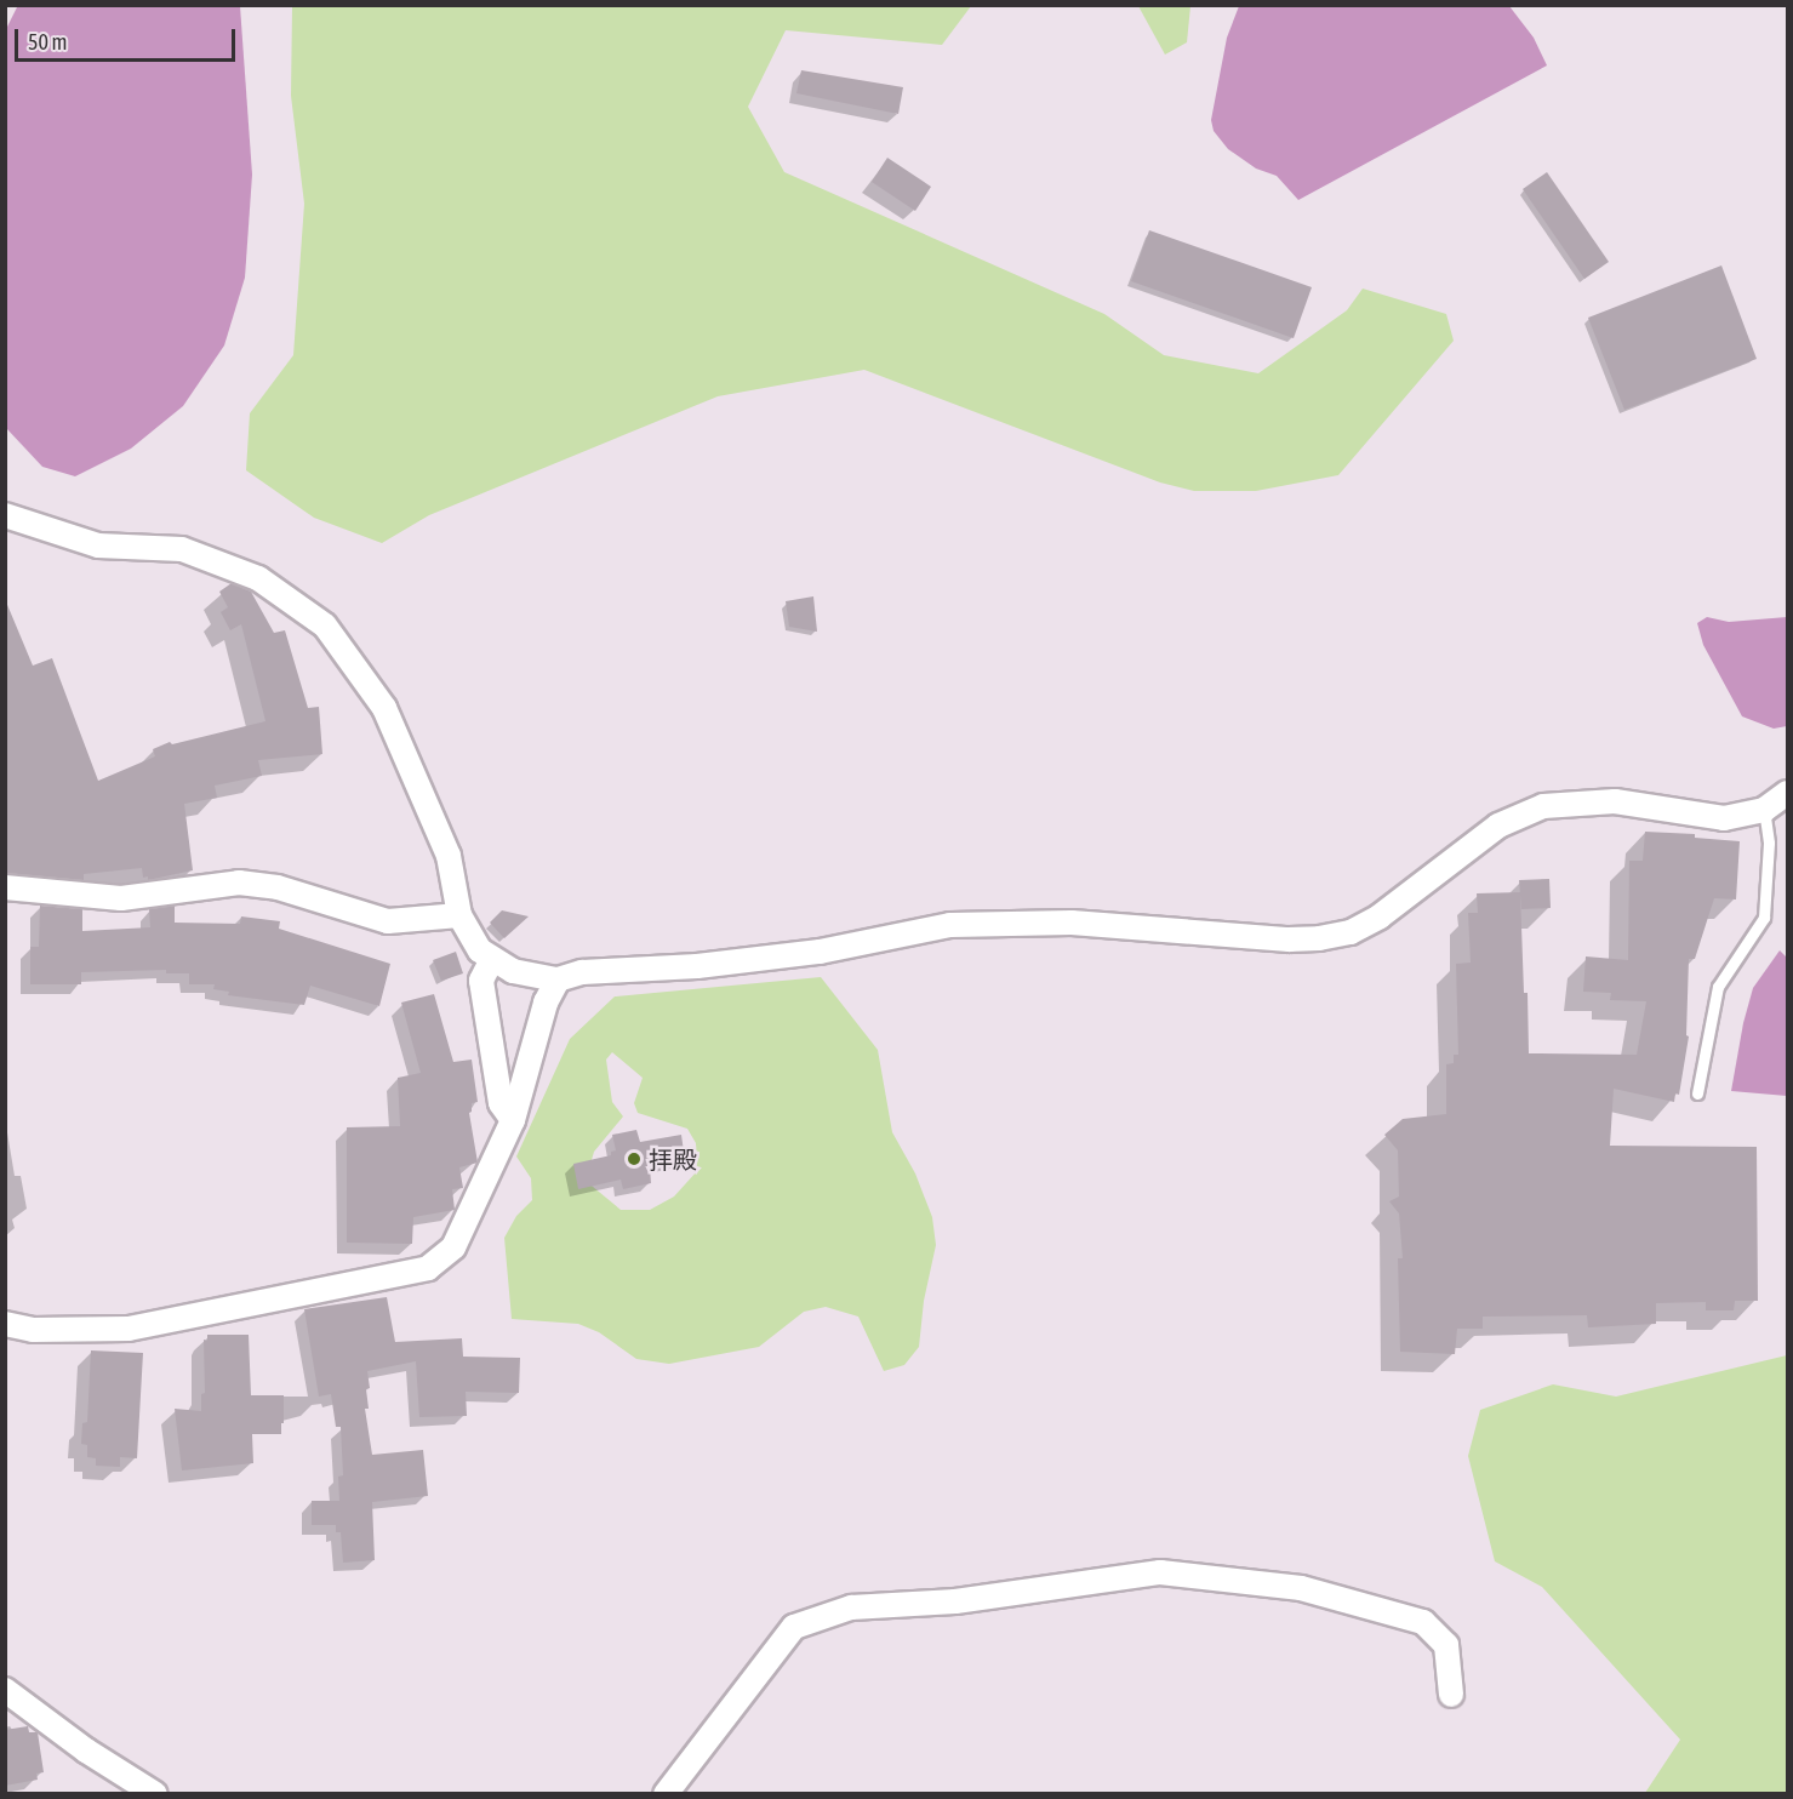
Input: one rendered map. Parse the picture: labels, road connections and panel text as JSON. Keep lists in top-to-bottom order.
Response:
{
  "places": ["拝殿"],
  "scale_bar": "50 m"
}
